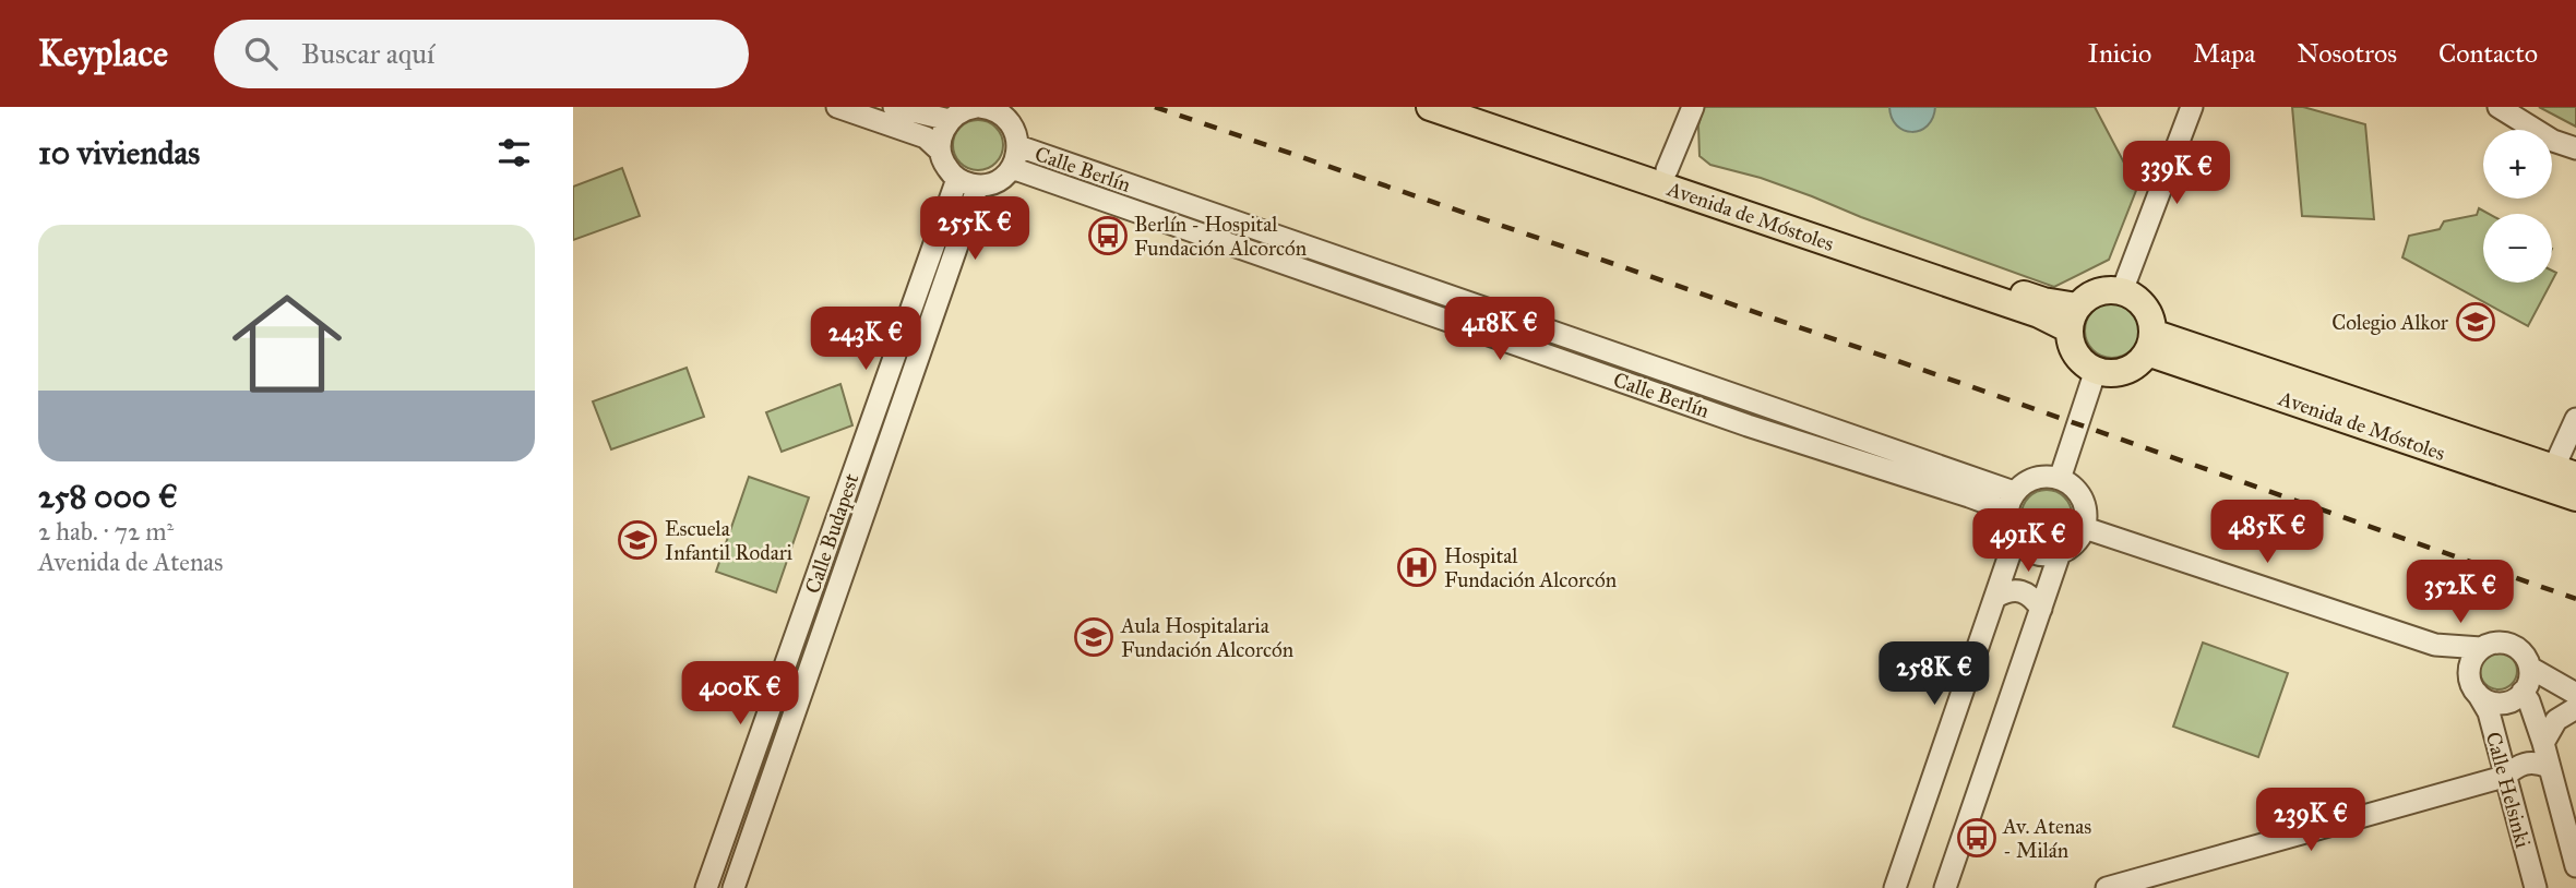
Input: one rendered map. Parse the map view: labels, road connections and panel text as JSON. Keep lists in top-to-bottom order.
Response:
{
  "streets": {
    "main road": ["Avenida de Móstoles"],
    "street": ["Calle Berlín", "Calle Budapest", "Calle Helsinki"]
  },
  "crossings": [
    ["Calle Berlín", "Calle Budapest"]
  ],
  "places": {
    "bus stop": ["Berlín - Hospital Fundación Alcorcón", "Av. Atenas - Milán"],
    "school or university": ["Colegio Alkor", "Escuela Infantil Rodari", "Aula Hospitalaria Fundación Alcorcón"],
    "hospital": ["Hospital Fundación Alcorcón"]
  },
  "page": {
    "header": "Keyplace",
    "search": "Buscar aquí",
    "nav": [
      "Inicio",
      "Mapa",
      "Nosotros",
      "Contacto"
    ],
    "heading": "10 viviendas",
    "map_buttons": ["+", "−"],
    "price": [
      "339K €",
      "255K €",
      "418K €",
      "243K €",
      "485K €",
      "491K €",
      "352K €",
      "258K €",
      "400K €",
      "239K €"
    ],
    "list": [
      {
        "name": "258 000 €",
        "note": "2 hab. · 72 m² · Avenida de Atenas"
      }
    ]
  }
}
